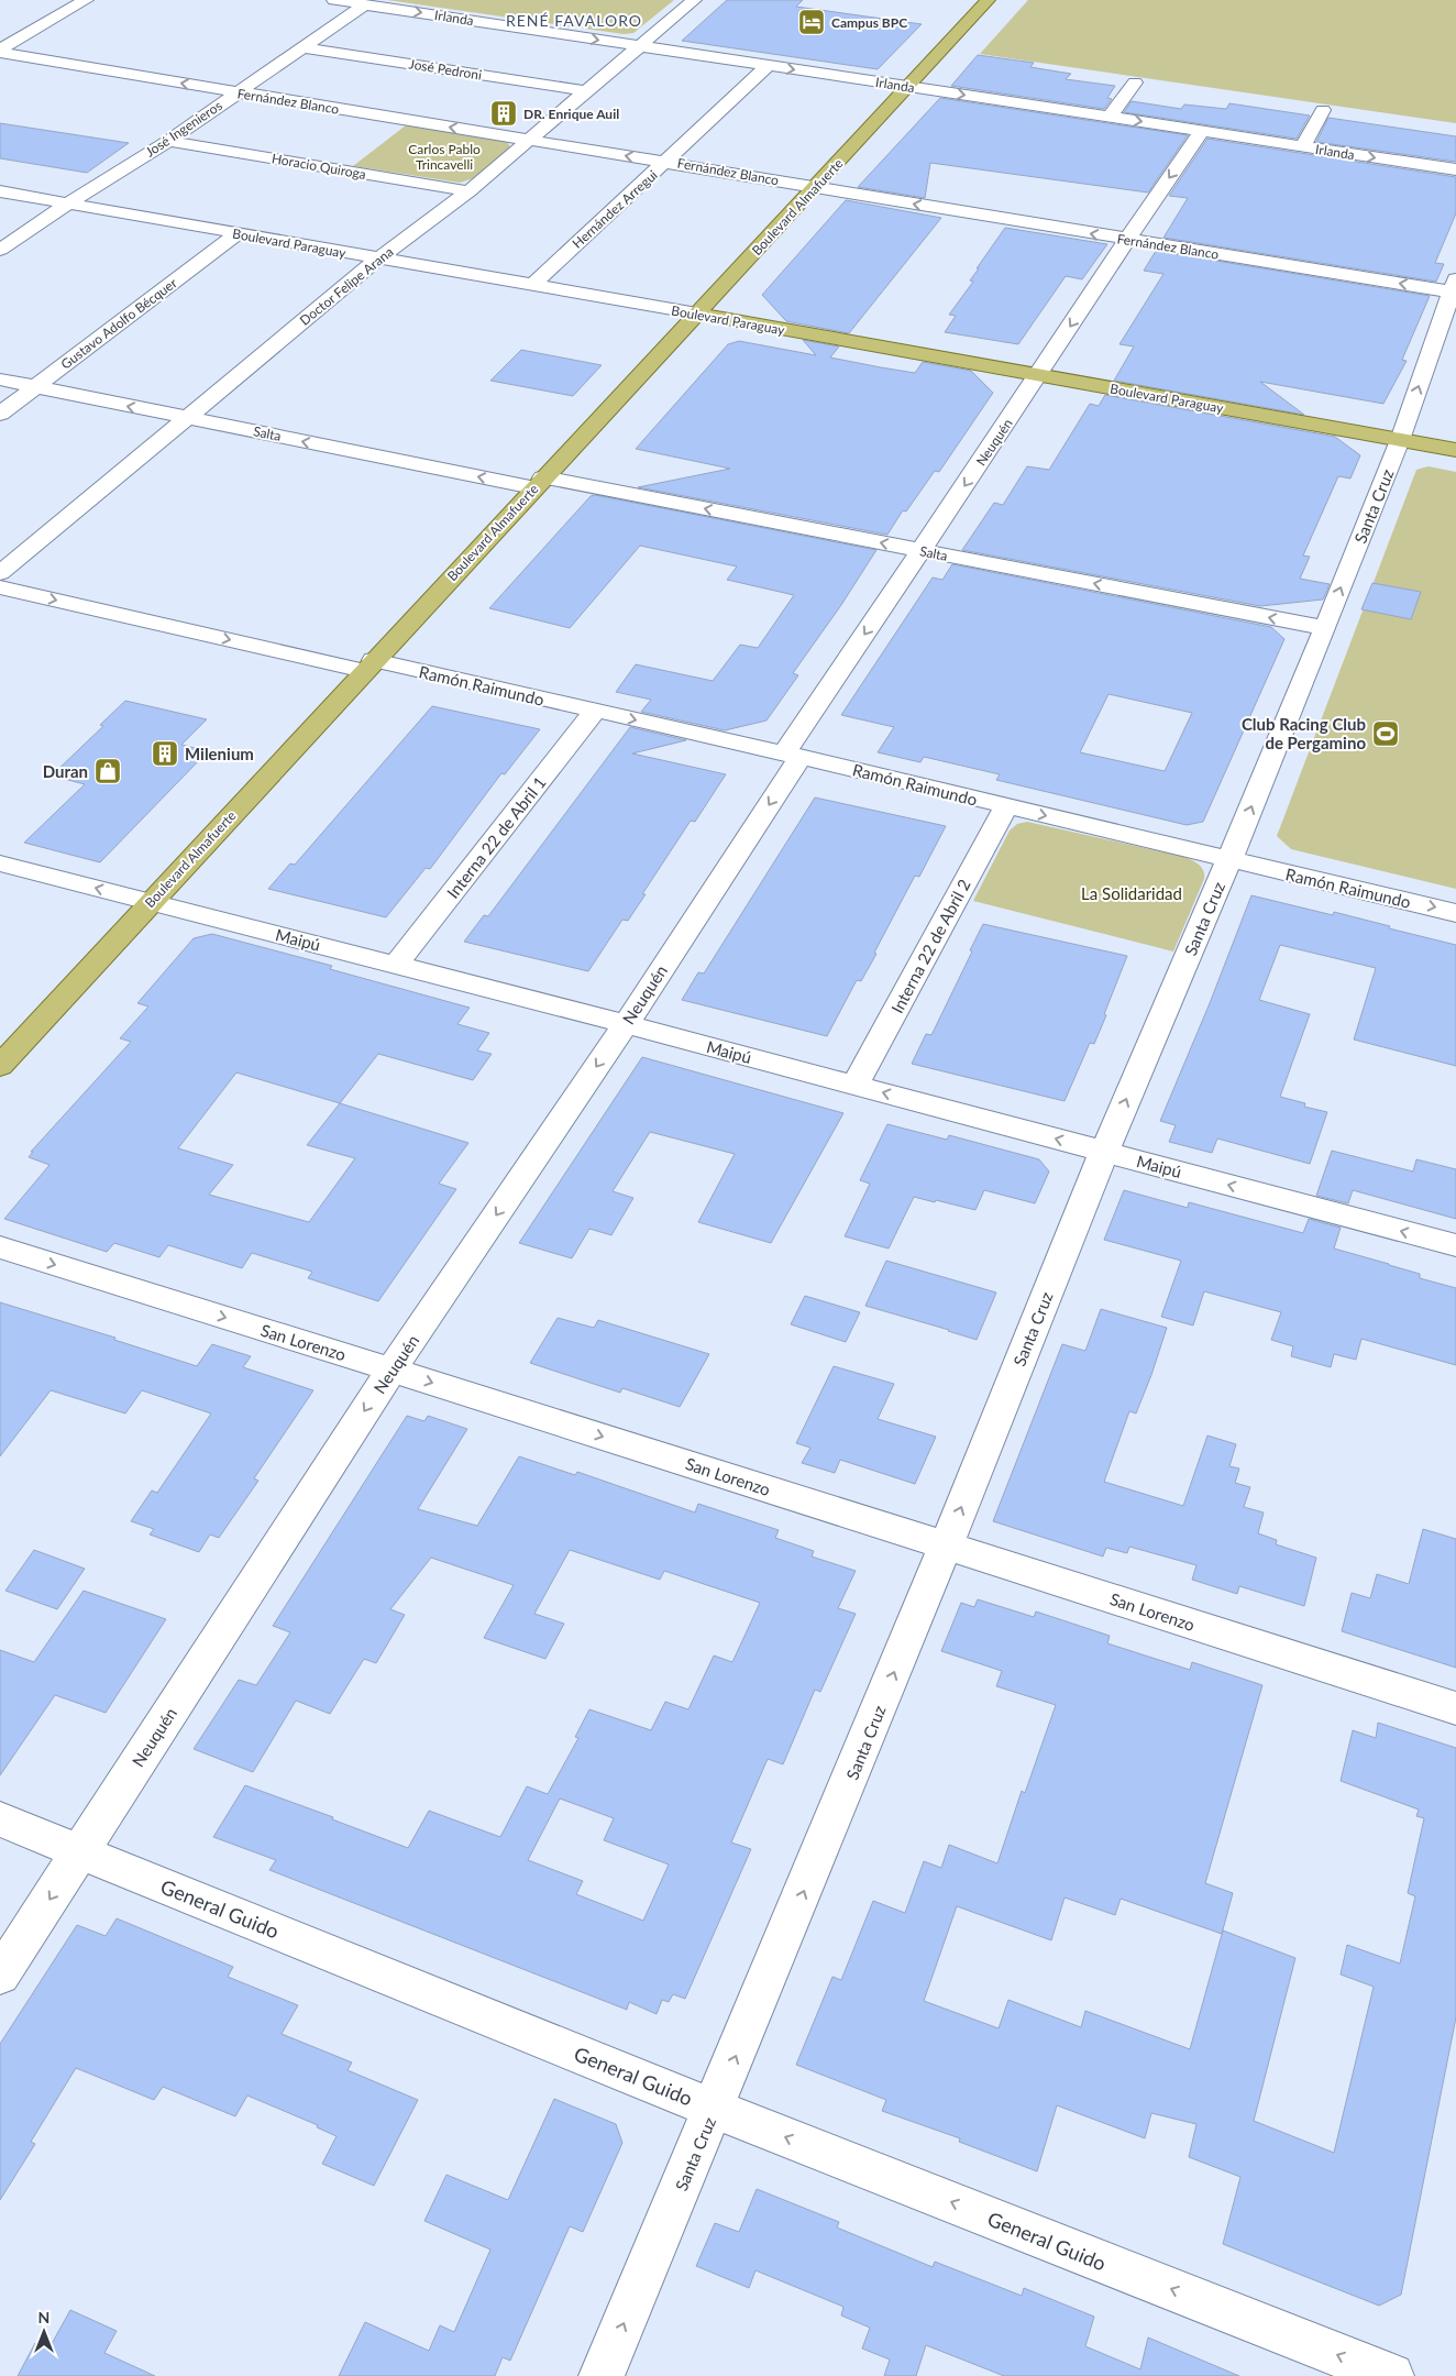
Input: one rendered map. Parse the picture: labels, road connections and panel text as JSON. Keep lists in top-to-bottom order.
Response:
{
  "streets": {
    "main road": ["Boulevard Almafuerte", "Boulevard Paraguay"],
    "street": [
      "Irlanda",
      "José Pedroni",
      "Fernández Blanco",
      "José Ingenieros",
      "Horacio Quiroga",
      "Hernández Arregui",
      "Doctor Felipe Arana",
      "Gustavo Adolfo Bécquer",
      "Salta",
      "Neuquén",
      "Santa Cruz",
      "Ramón Raimundo",
      "Interna 22 de Abril 1",
      "Maipú",
      "Interna 22 de Abril 2",
      "San Lorenzo",
      "General Guido"
    ]
  },
  "crossings": [
    ["Irlanda", "José Ingenieros"],
    ["Irlanda", "Boulevard Almafuerte"],
    ["Irlanda", "Hernández Arregui"],
    ["Irlanda", "Doctor Felipe Arana"],
    ["Irlanda", "Neuquén"],
    ["José Pedroni", "José Ingenieros"],
    ["José Pedroni", "Doctor Felipe Arana"],
    ["Fernández Blanco", "José Ingenieros"],
    ["Fernández Blanco", "Boulevard Almafuerte"],
    ["Fernández Blanco", "Hernández Arregui"],
    ["Fernández Blanco", "Doctor Felipe Arana"],
    ["Fernández Blanco", "Neuquén"],
    ["Fernández Blanco", "Santa Cruz"],
    ["José Ingenieros", "Horacio Quiroga"],
    ["José Ingenieros", "Boulevard Paraguay"],
    ["Horacio Quiroga", "Doctor Felipe Arana"],
    ["Boulevard Almafuerte", "Boulevard Paraguay"],
    ["Boulevard Almafuerte", "Salta"],
    ["Boulevard Almafuerte", "Ramón Raimundo"],
    ["Boulevard Almafuerte", "Maipú"],
    ["Hernández Arregui", "Boulevard Paraguay"],
    ["Boulevard Paraguay", "Doctor Felipe Arana"],
    ["Boulevard Paraguay", "Gustavo Adolfo Bécquer"],
    ["Boulevard Paraguay", "Neuquén"],
    ["Boulevard Paraguay", "Santa Cruz"],
    ["Doctor Felipe Arana", "Salta"],
    ["Gustavo Adolfo Bécquer", "Salta"],
    ["Salta", "Neuquén"],
    ["Salta", "Santa Cruz"],
    ["Neuquén", "Ramón Raimundo"],
    ["Neuquén", "Maipú"],
    ["Neuquén", "San Lorenzo"],
    ["Neuquén", "General Guido"],
    ["Santa Cruz", "Ramón Raimundo"],
    ["Santa Cruz", "Maipú"],
    ["Santa Cruz", "San Lorenzo"],
    ["Santa Cruz", "General Guido"],
    ["Ramón Raimundo", "Interna 22 de Abril 1"],
    ["Ramón Raimundo", "Interna 22 de Abril 2"],
    ["Interna 22 de Abril 1", "Maipú"],
    ["Maipú", "Interna 22 de Abril 2"]
  ],
  "one_way": [
    "Irlanda",
    "Fernández Blanco",
    "Salta",
    "Neuquén",
    "Santa Cruz",
    "Ramón Raimundo",
    "Maipú",
    "San Lorenzo",
    "General Guido"
  ],
  "districts": ["RENÉ FAVALORO"],
  "parks": ["Carlos Pablo Trincavelli", "La Solidaridad"],
  "places": {
    "hotel": ["Campus BPC"],
    "building": ["DR. Enrique Auil", "Milenium"],
    "sports": ["Club Racing Club de Pergamino"],
    "shop": ["Duran"]
  },
  "north": "top"
}
